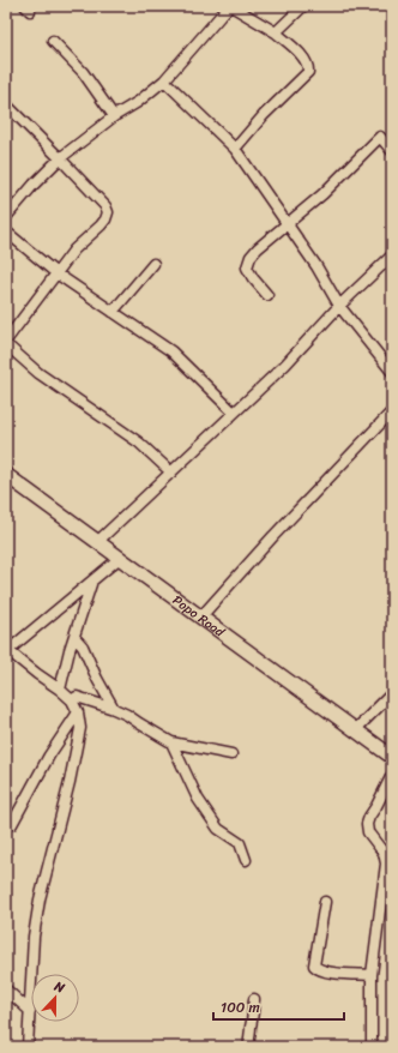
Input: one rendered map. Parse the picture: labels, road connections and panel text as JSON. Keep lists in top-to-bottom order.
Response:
{
  "streets": {
    "main road": ["Popo Road"]
  },
  "scale_bar": "100 m",
  "north": "top"
}
